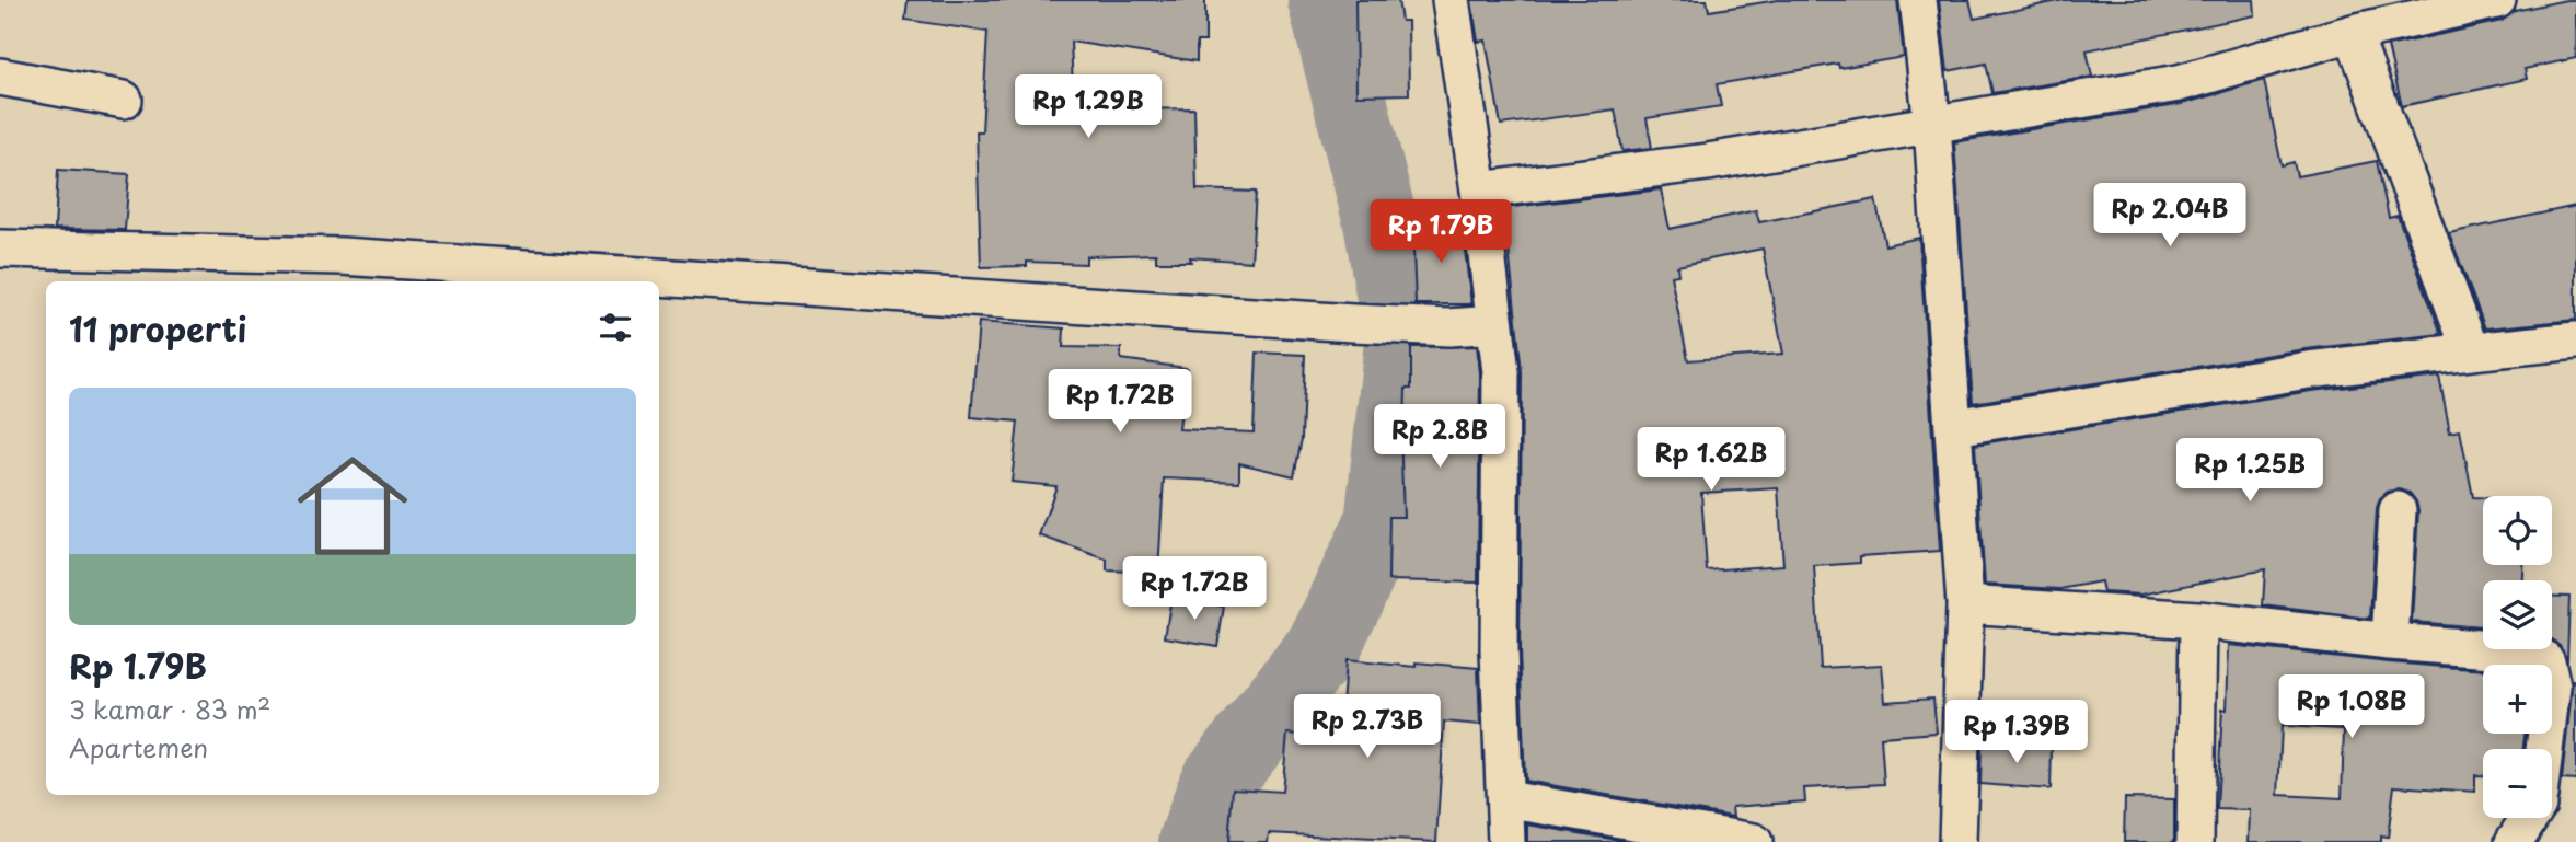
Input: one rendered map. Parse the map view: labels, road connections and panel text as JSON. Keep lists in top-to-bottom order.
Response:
{
  "page": {
    "price": [
      "Rp 1.29B",
      "Rp 2.04B",
      "Rp 1.79B",
      "Rp 1.72B",
      "Rp 2.8B",
      "Rp 1.62B",
      "Rp 1.25B",
      "Rp 1.72B",
      "Rp 1.08B",
      "Rp 2.73B",
      "Rp 1.39B"
    ],
    "heading": "11 properti",
    "list": [
      {
        "name": "Rp 1.79B",
        "note": "3 kamar · 83 m² · Apartemen"
      }
    ],
    "map_buttons": ["+", "−"]
  }
}
